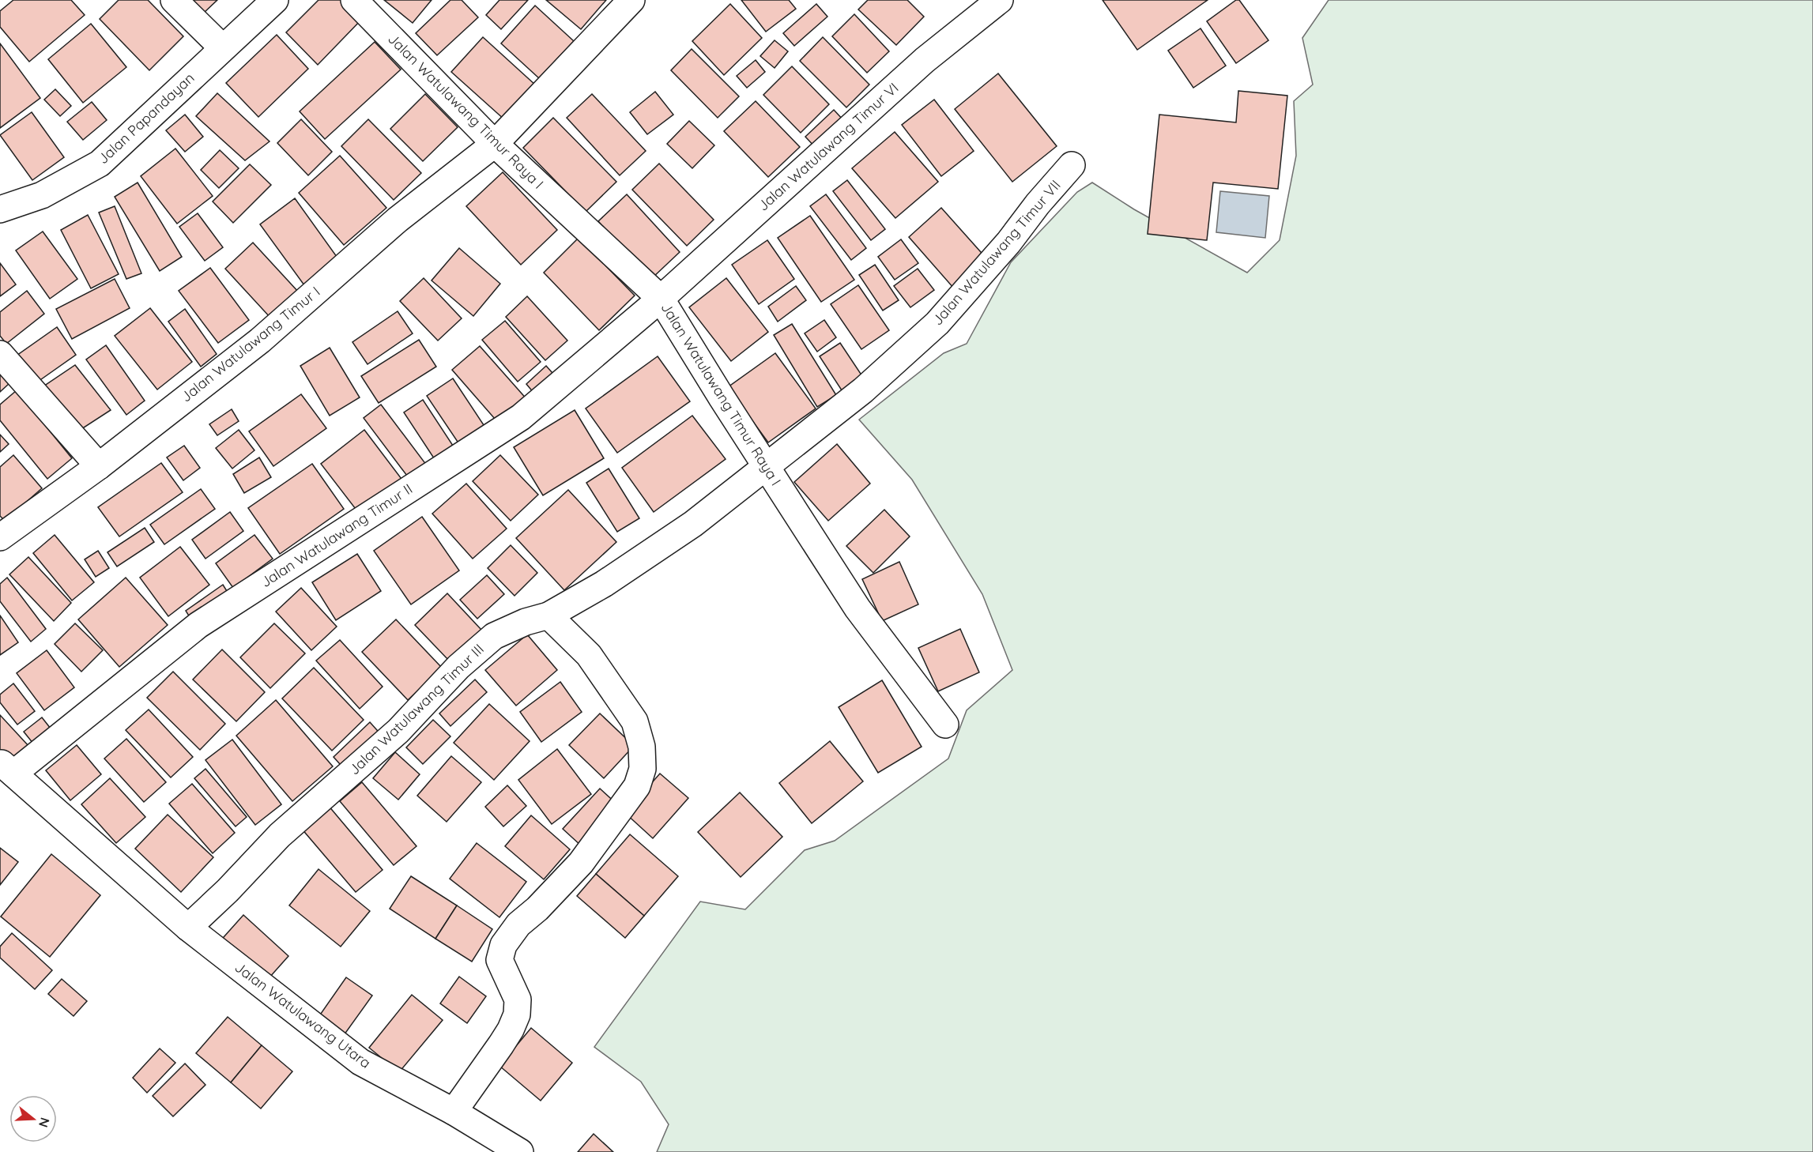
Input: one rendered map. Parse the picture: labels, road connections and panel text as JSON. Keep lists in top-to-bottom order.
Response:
{
  "streets": {
    "street": [
      "Jalan Watulawang Timur Raya I",
      "Jalan Papandayan",
      "Jalan Watulawang Timur VI",
      "Jalan Watulawang Timur VII",
      "Jalan Watulawang Timur I",
      "Jalan Watulawang Timur II",
      "Jalan Watulawang Timur III",
      "Jalan Watulawang Utara"
    ]
  },
  "crossings": [
    ["Jalan Watulawang Timur Raya I", "Jalan Watulawang Timur VI"],
    ["Jalan Watulawang Timur Raya I", "Jalan Watulawang Timur VII"],
    ["Jalan Watulawang Timur Raya I", "Jalan Watulawang Timur I"],
    ["Jalan Watulawang Timur Raya I", "Jalan Watulawang Timur II"],
    ["Jalan Watulawang Timur Raya I", "Jalan Watulawang Timur III"],
    ["Jalan Watulawang Timur VI", "Jalan Watulawang Timur II"],
    ["Jalan Watulawang Timur VII", "Jalan Watulawang Timur III"],
    ["Jalan Watulawang Timur II", "Jalan Watulawang Utara"],
    ["Jalan Watulawang Timur III", "Jalan Watulawang Utara"]
  ],
  "north": "right"
}
